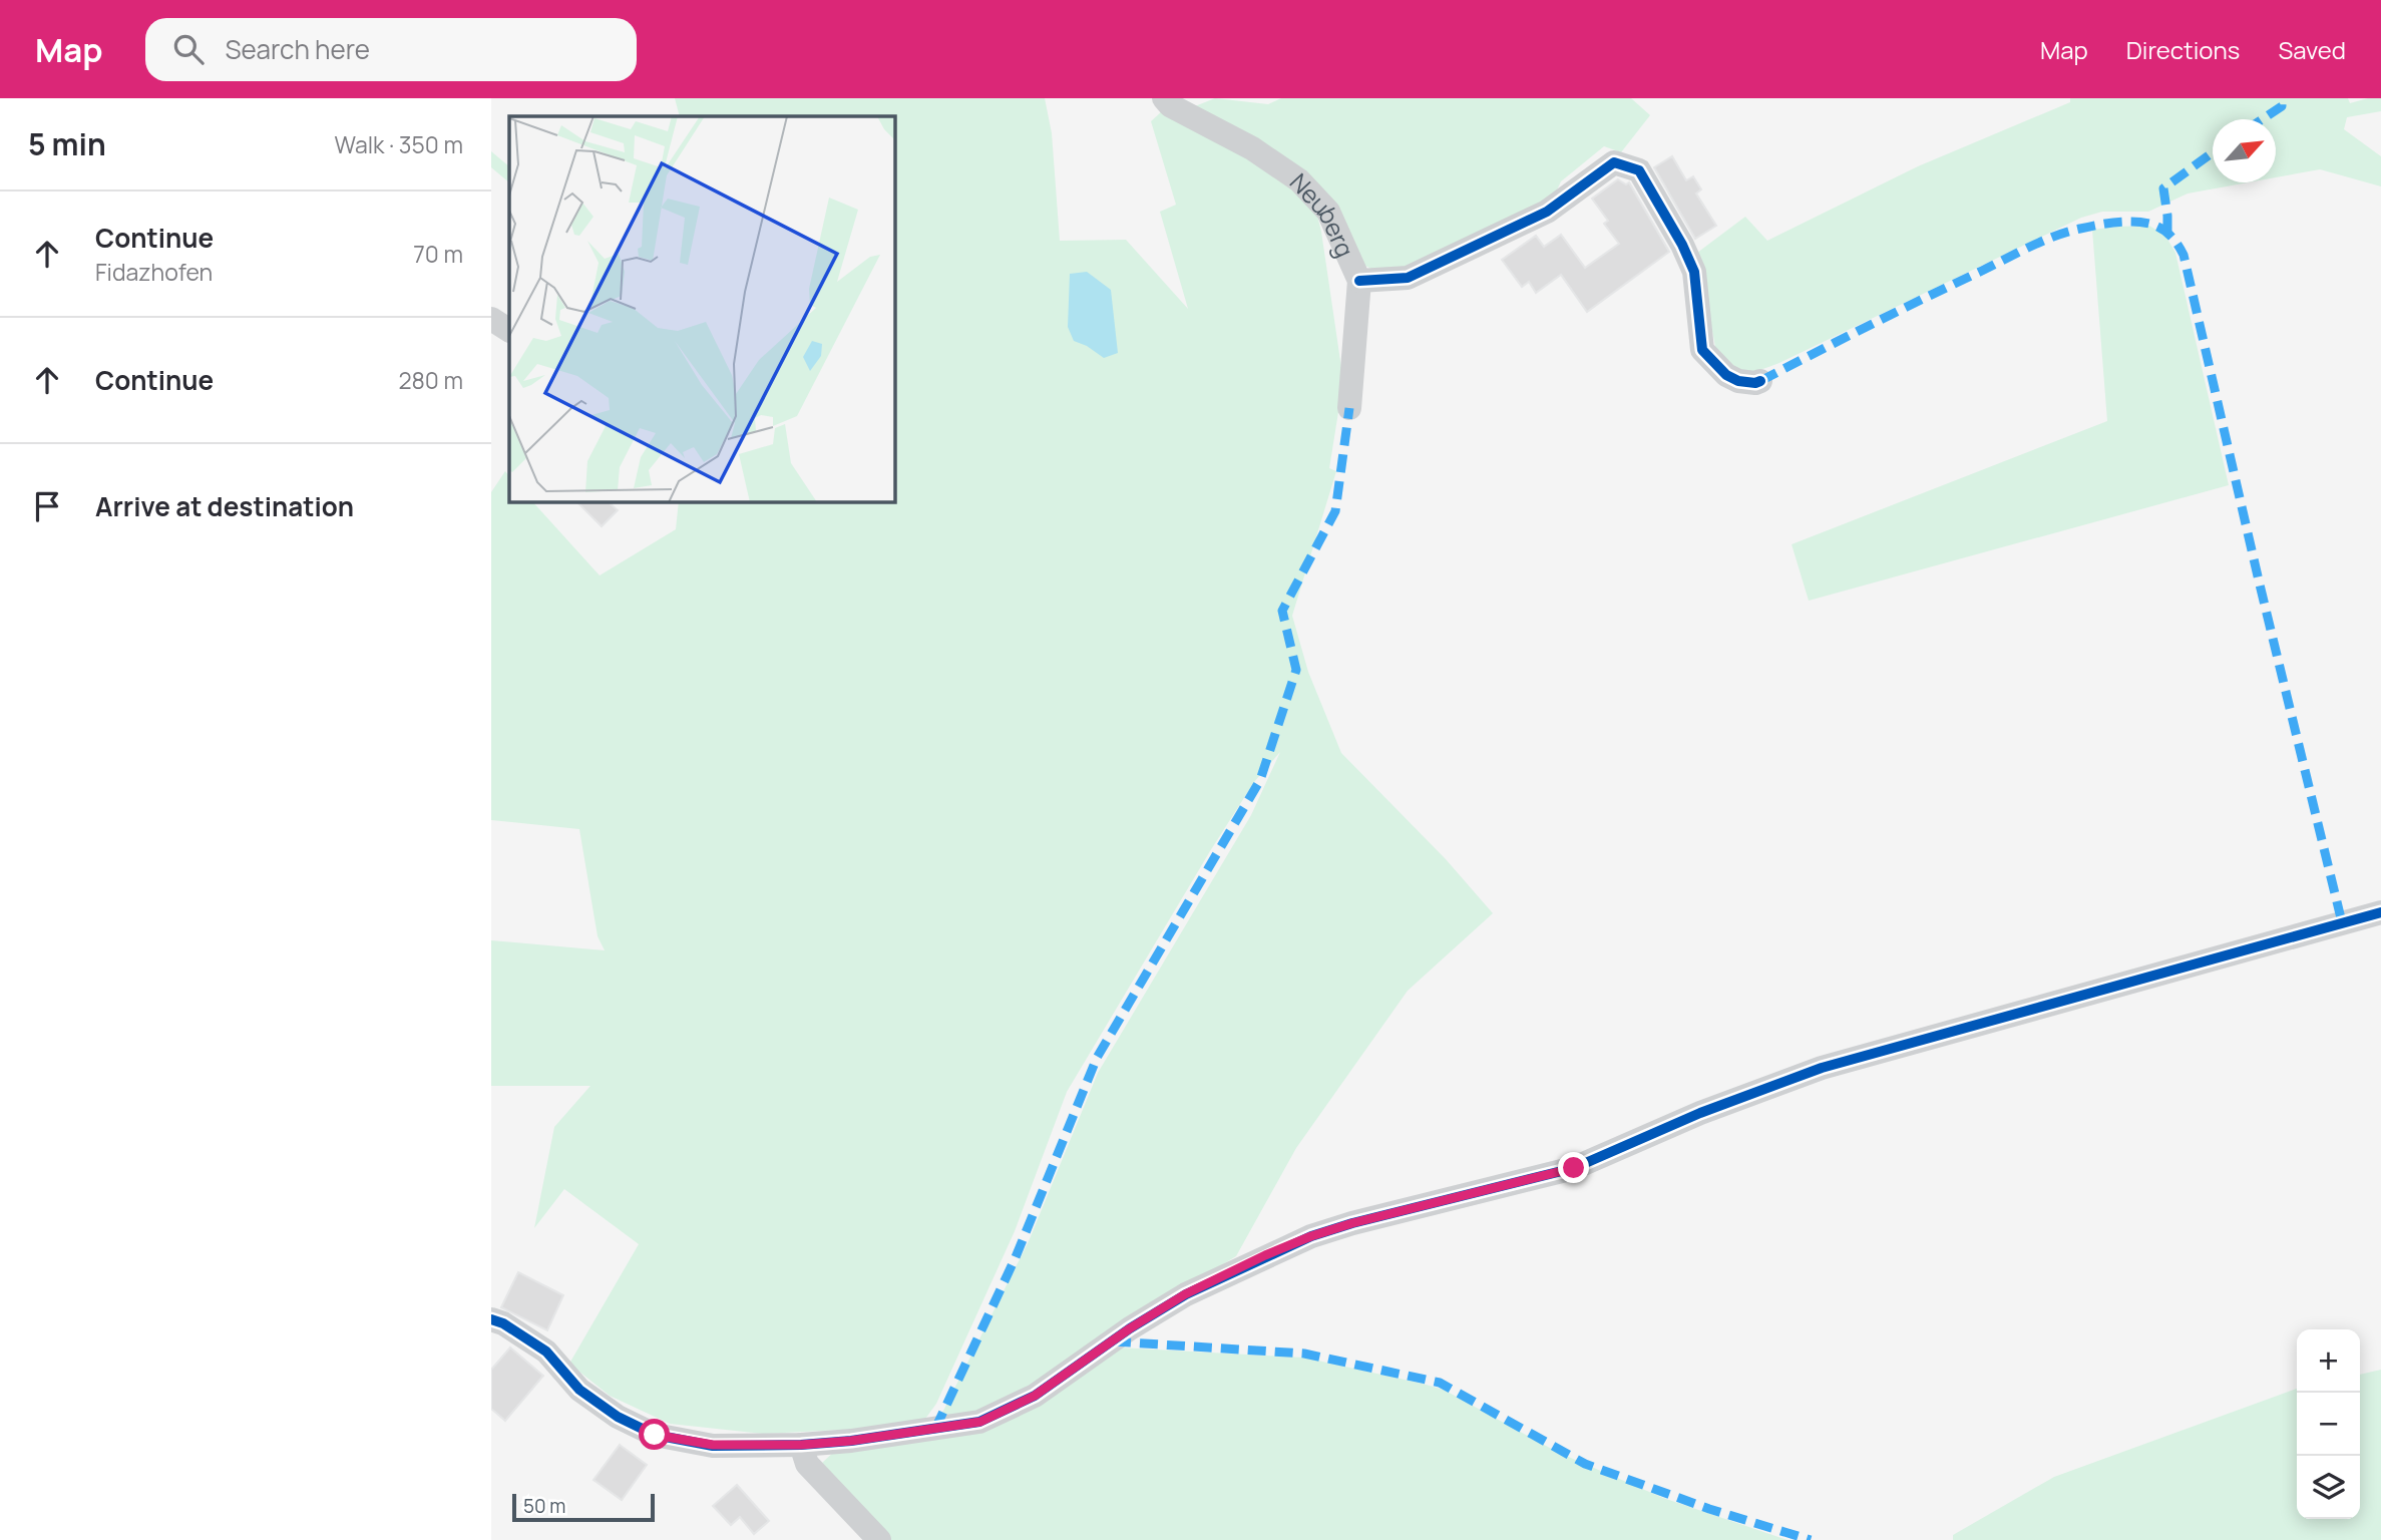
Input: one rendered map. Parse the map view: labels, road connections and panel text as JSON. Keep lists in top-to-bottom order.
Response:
{
  "streets": {
    "street": ["Neuberg"]
  },
  "scale_bar": "50 m",
  "north": "top right",
  "page": {
    "header": "Map",
    "search": "Search here",
    "nav": ["Map", "Directions", "Saved"],
    "heading": ["5 min", "Walk · 350 m"],
    "list": [
      ["Continue", "Fidazhofen", "70 m"],
      ["Continue", "280 m"],
      "Arrive at destination"
    ],
    "map_buttons": ["+", "−"],
    "scale": "50 m"
  }
}
